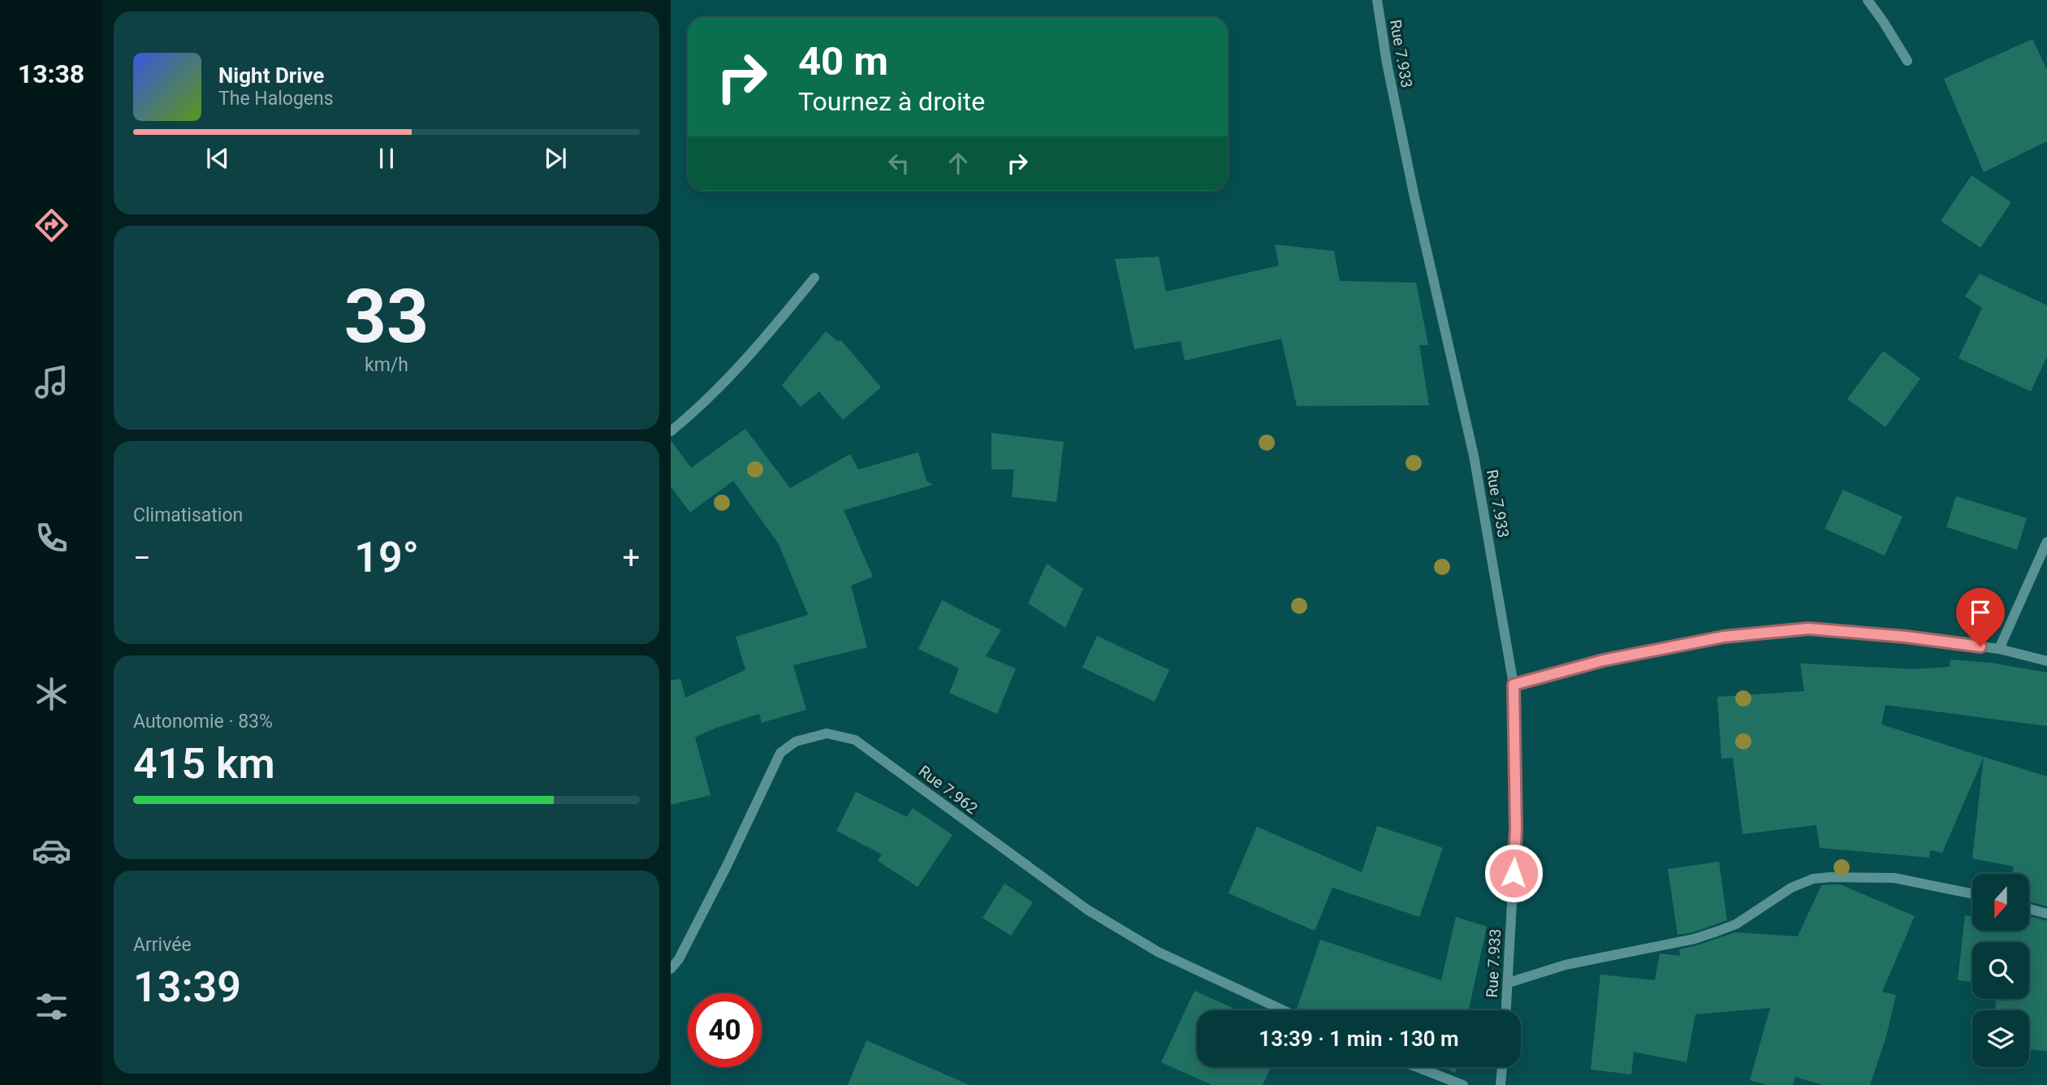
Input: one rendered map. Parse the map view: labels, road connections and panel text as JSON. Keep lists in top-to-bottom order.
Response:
{
  "streets": {
    "street": ["Rue 7.933", "Rue 7.962"]
  },
  "north": "bottom",
  "page": {
    "tabs": "13:38",
    "turn": ["40 m", "Tournez à droite"],
    "song": ["Night Drive", "The Halogens"],
    "tile": [
      ["33", "km/h"],
      "Climatisation",
      ["Autonomie · 83%", "415 km"],
      ["Arrivée", "13:39"]
    ],
    "heat": ["−", "19°", "+"],
    "limit": "40",
    "trip": "13:39 · 1 min · 130 m"
  }
}
